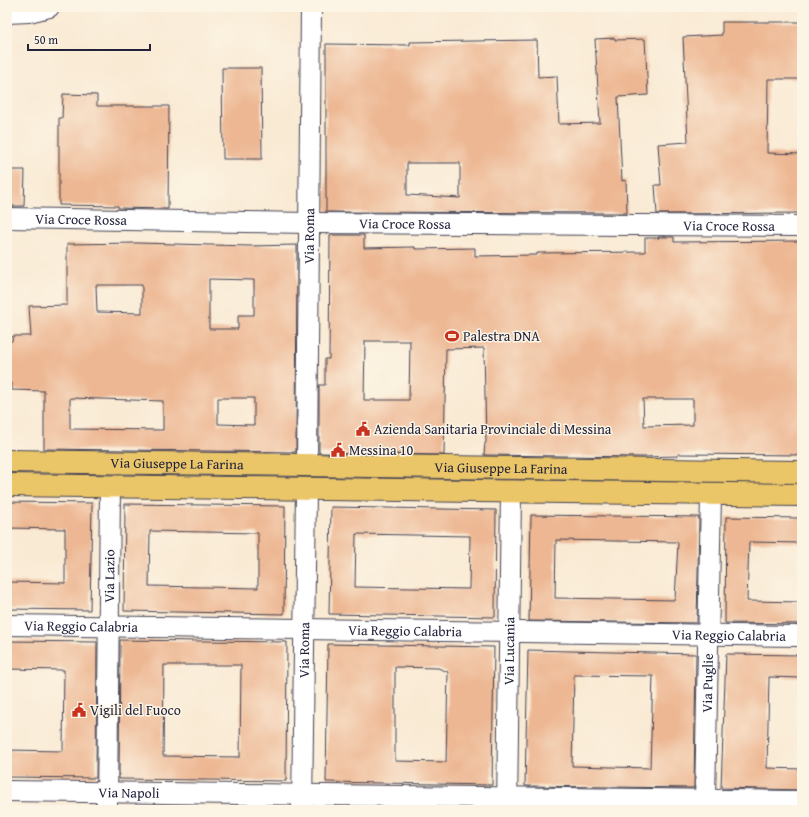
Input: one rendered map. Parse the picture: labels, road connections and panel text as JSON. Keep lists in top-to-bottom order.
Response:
{
  "streets": {
    "main road": ["Via Giuseppe La Farina"],
    "street": [
      "Via Croce Rossa",
      "Via Roma",
      "Via Lazio",
      "Via Reggio Calabria",
      "Via Lucania",
      "Via Puglie",
      "Via Napoli"
    ]
  },
  "crossings": [
    ["Via Croce Rossa", "Via Roma"],
    ["Via Roma", "Via Giuseppe La Farina"],
    ["Via Roma", "Via Reggio Calabria"],
    ["Via Roma", "Via Napoli"],
    ["Via Giuseppe La Farina", "Via Lazio"],
    ["Via Giuseppe La Farina", "Via Lucania"],
    ["Via Giuseppe La Farina", "Via Puglie"],
    ["Via Lazio", "Via Reggio Calabria"],
    ["Via Lazio", "Via Napoli"],
    ["Via Reggio Calabria", "Via Lucania"],
    ["Via Reggio Calabria", "Via Puglie"],
    ["Via Lucania", "Via Napoli"],
    ["Via Puglie", "Via Napoli"]
  ],
  "places": {
    "sports": ["Palestra DNA"],
    "public building": ["Azienda Sanitaria Provinciale di Messina", "Messina 10", "Vigili del Fuoco"]
  },
  "scale_bar": "50 m"
}
